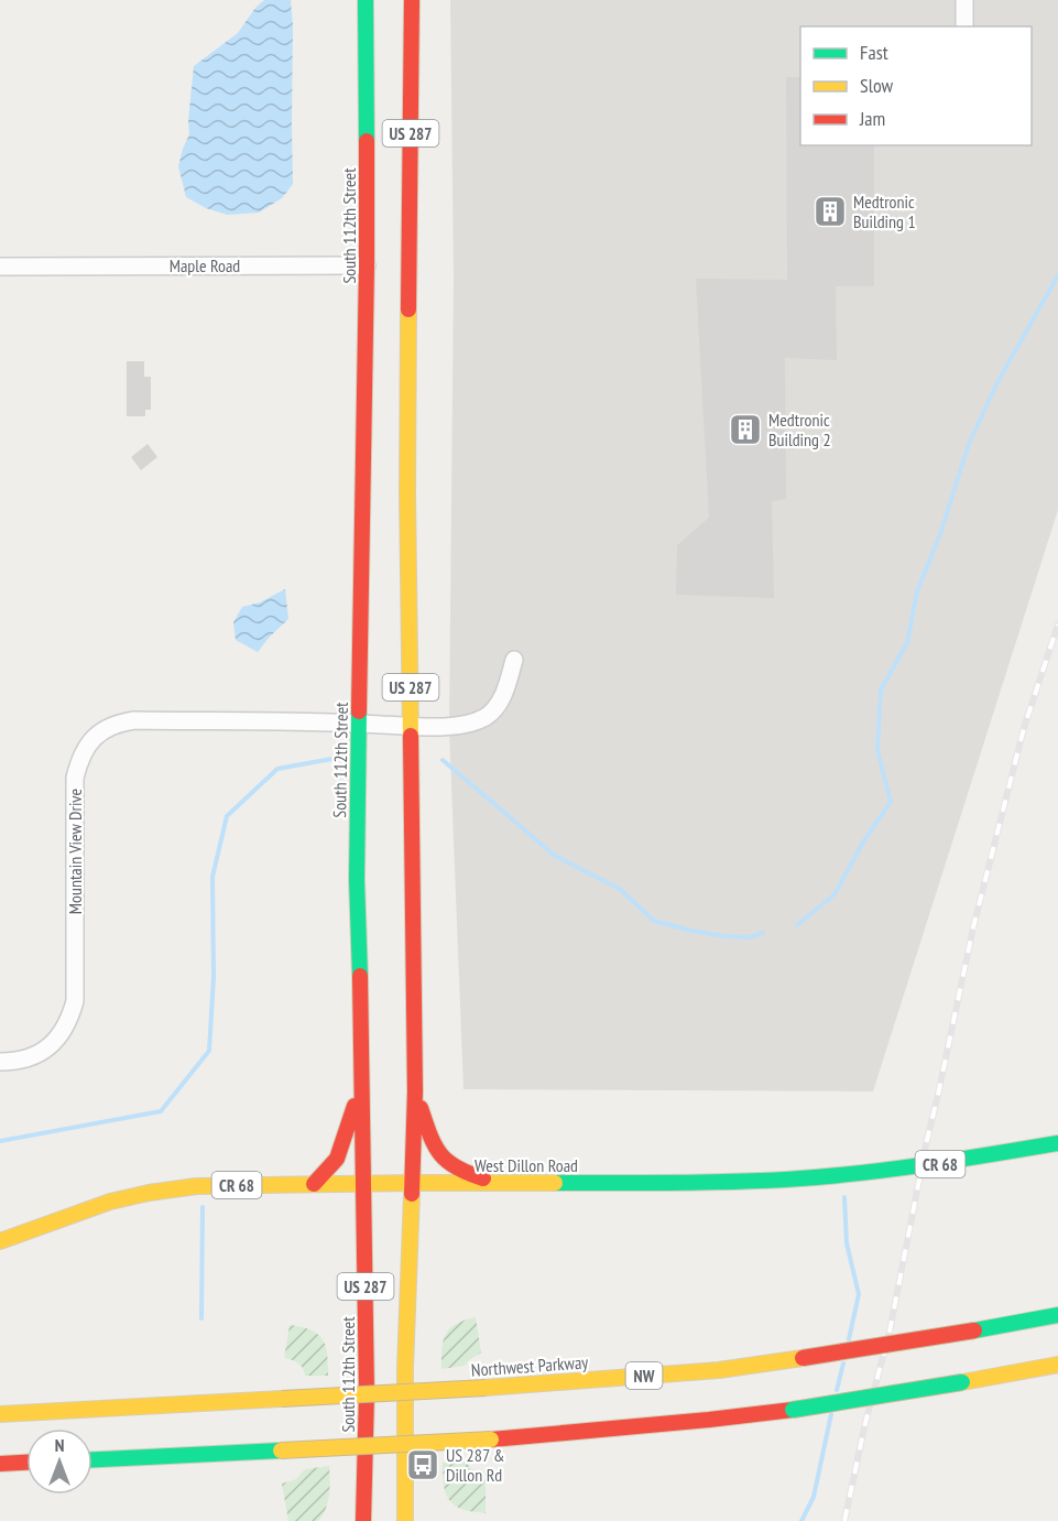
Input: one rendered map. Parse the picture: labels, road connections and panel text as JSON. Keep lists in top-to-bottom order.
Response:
{
  "streets": {
    "main road": [
      "US 287",
      "South 112th Street",
      "CR 68",
      "West Dillon Road",
      "Northwest Parkway",
      "NW"
    ],
    "street": ["Maple Road", "Mountain View Drive"]
  },
  "crossings": [
    ["US 287", "Mountain View Drive"],
    ["US 287", "West Dillon Road"],
    ["South 112th Street", "Maple Road"],
    ["South 112th Street", "Mountain View Drive"],
    ["South 112th Street", "West Dillon Road"]
  ],
  "places": {
    "building": ["Medtronic Building 1", "Medtronic Building 2"],
    "bus stop": ["US 287 & Dillon Rd"]
  },
  "legend": ["Fast", "Slow", "Jam"],
  "north": "top"
}
